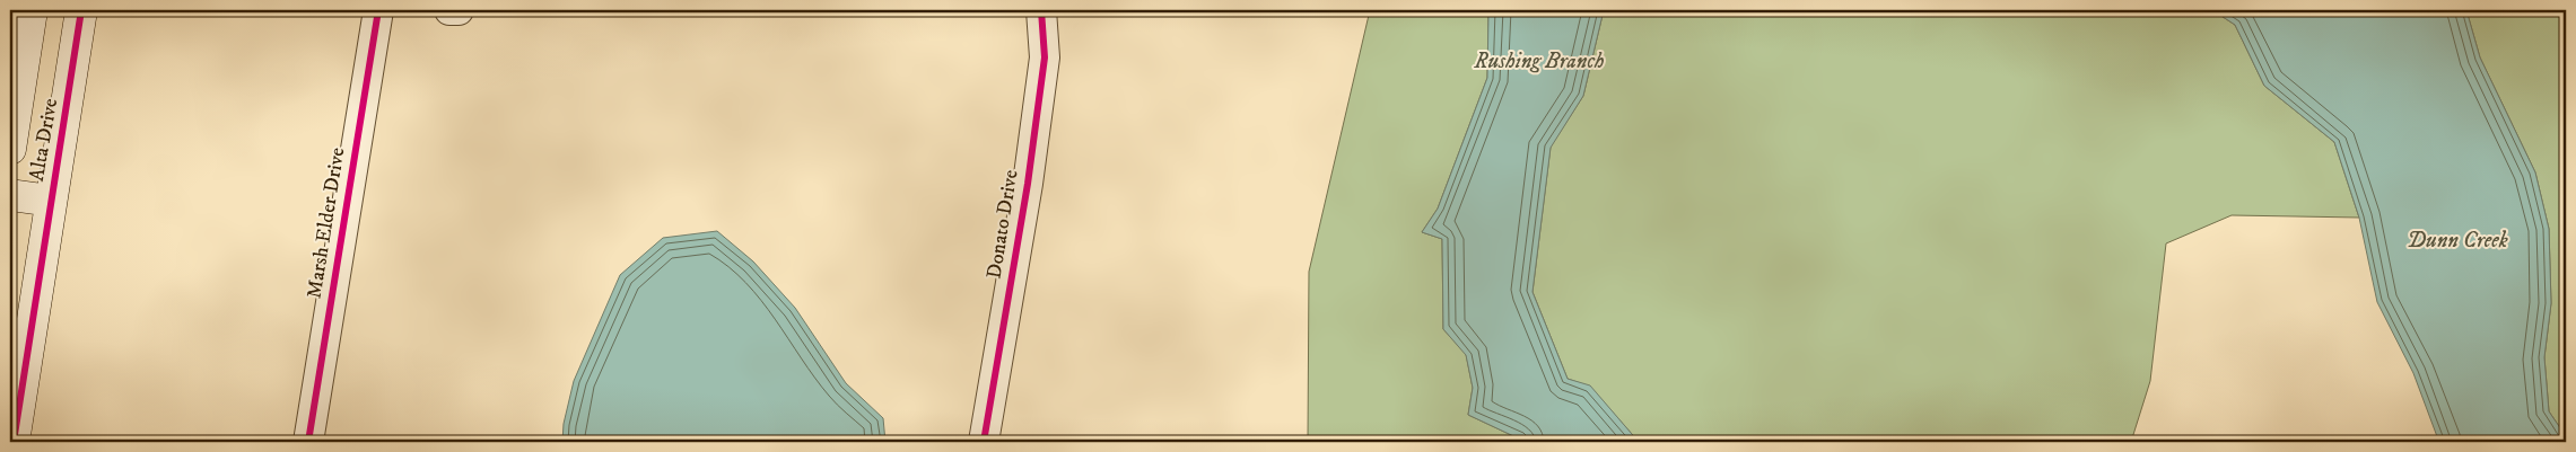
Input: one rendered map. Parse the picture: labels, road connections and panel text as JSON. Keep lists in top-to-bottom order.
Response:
{
  "streets": {
    "street": ["Alta Drive", "Marsh Elder Drive", "Donato Drive"]
  },
  "water": ["Rushing Branch", "Dunn Creek"]
}
